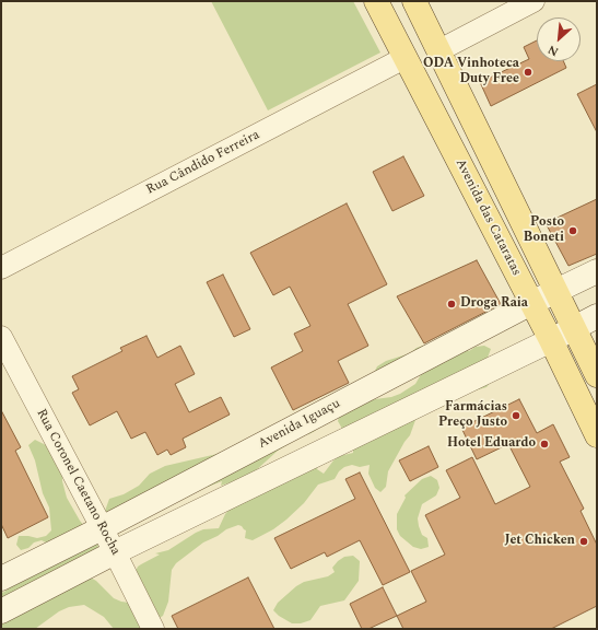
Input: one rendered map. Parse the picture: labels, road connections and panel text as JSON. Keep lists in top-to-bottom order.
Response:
{
  "streets": {
    "main road": ["Avenida das Cataratas"],
    "street": ["Rua Cândido Ferreira", "Avenida Iguaçu", "Rua Coronel Caetano Rocha"]
  },
  "crossings": [
    ["Rua Cândido Ferreira", "Avenida das Cataratas"],
    ["Avenida das Cataratas", "Avenida Iguaçu"],
    ["Avenida Iguaçu", "Rua Coronel Caetano Rocha"]
  ],
  "places": [
    "ODA Vinhoteca Duty Free",
    "Posto Boneti",
    "Droga Raia",
    "Farmácias Preço Justo",
    "Hotel Eduardo",
    "Jet Chicken"
  ],
  "north": "bottom left"
}
